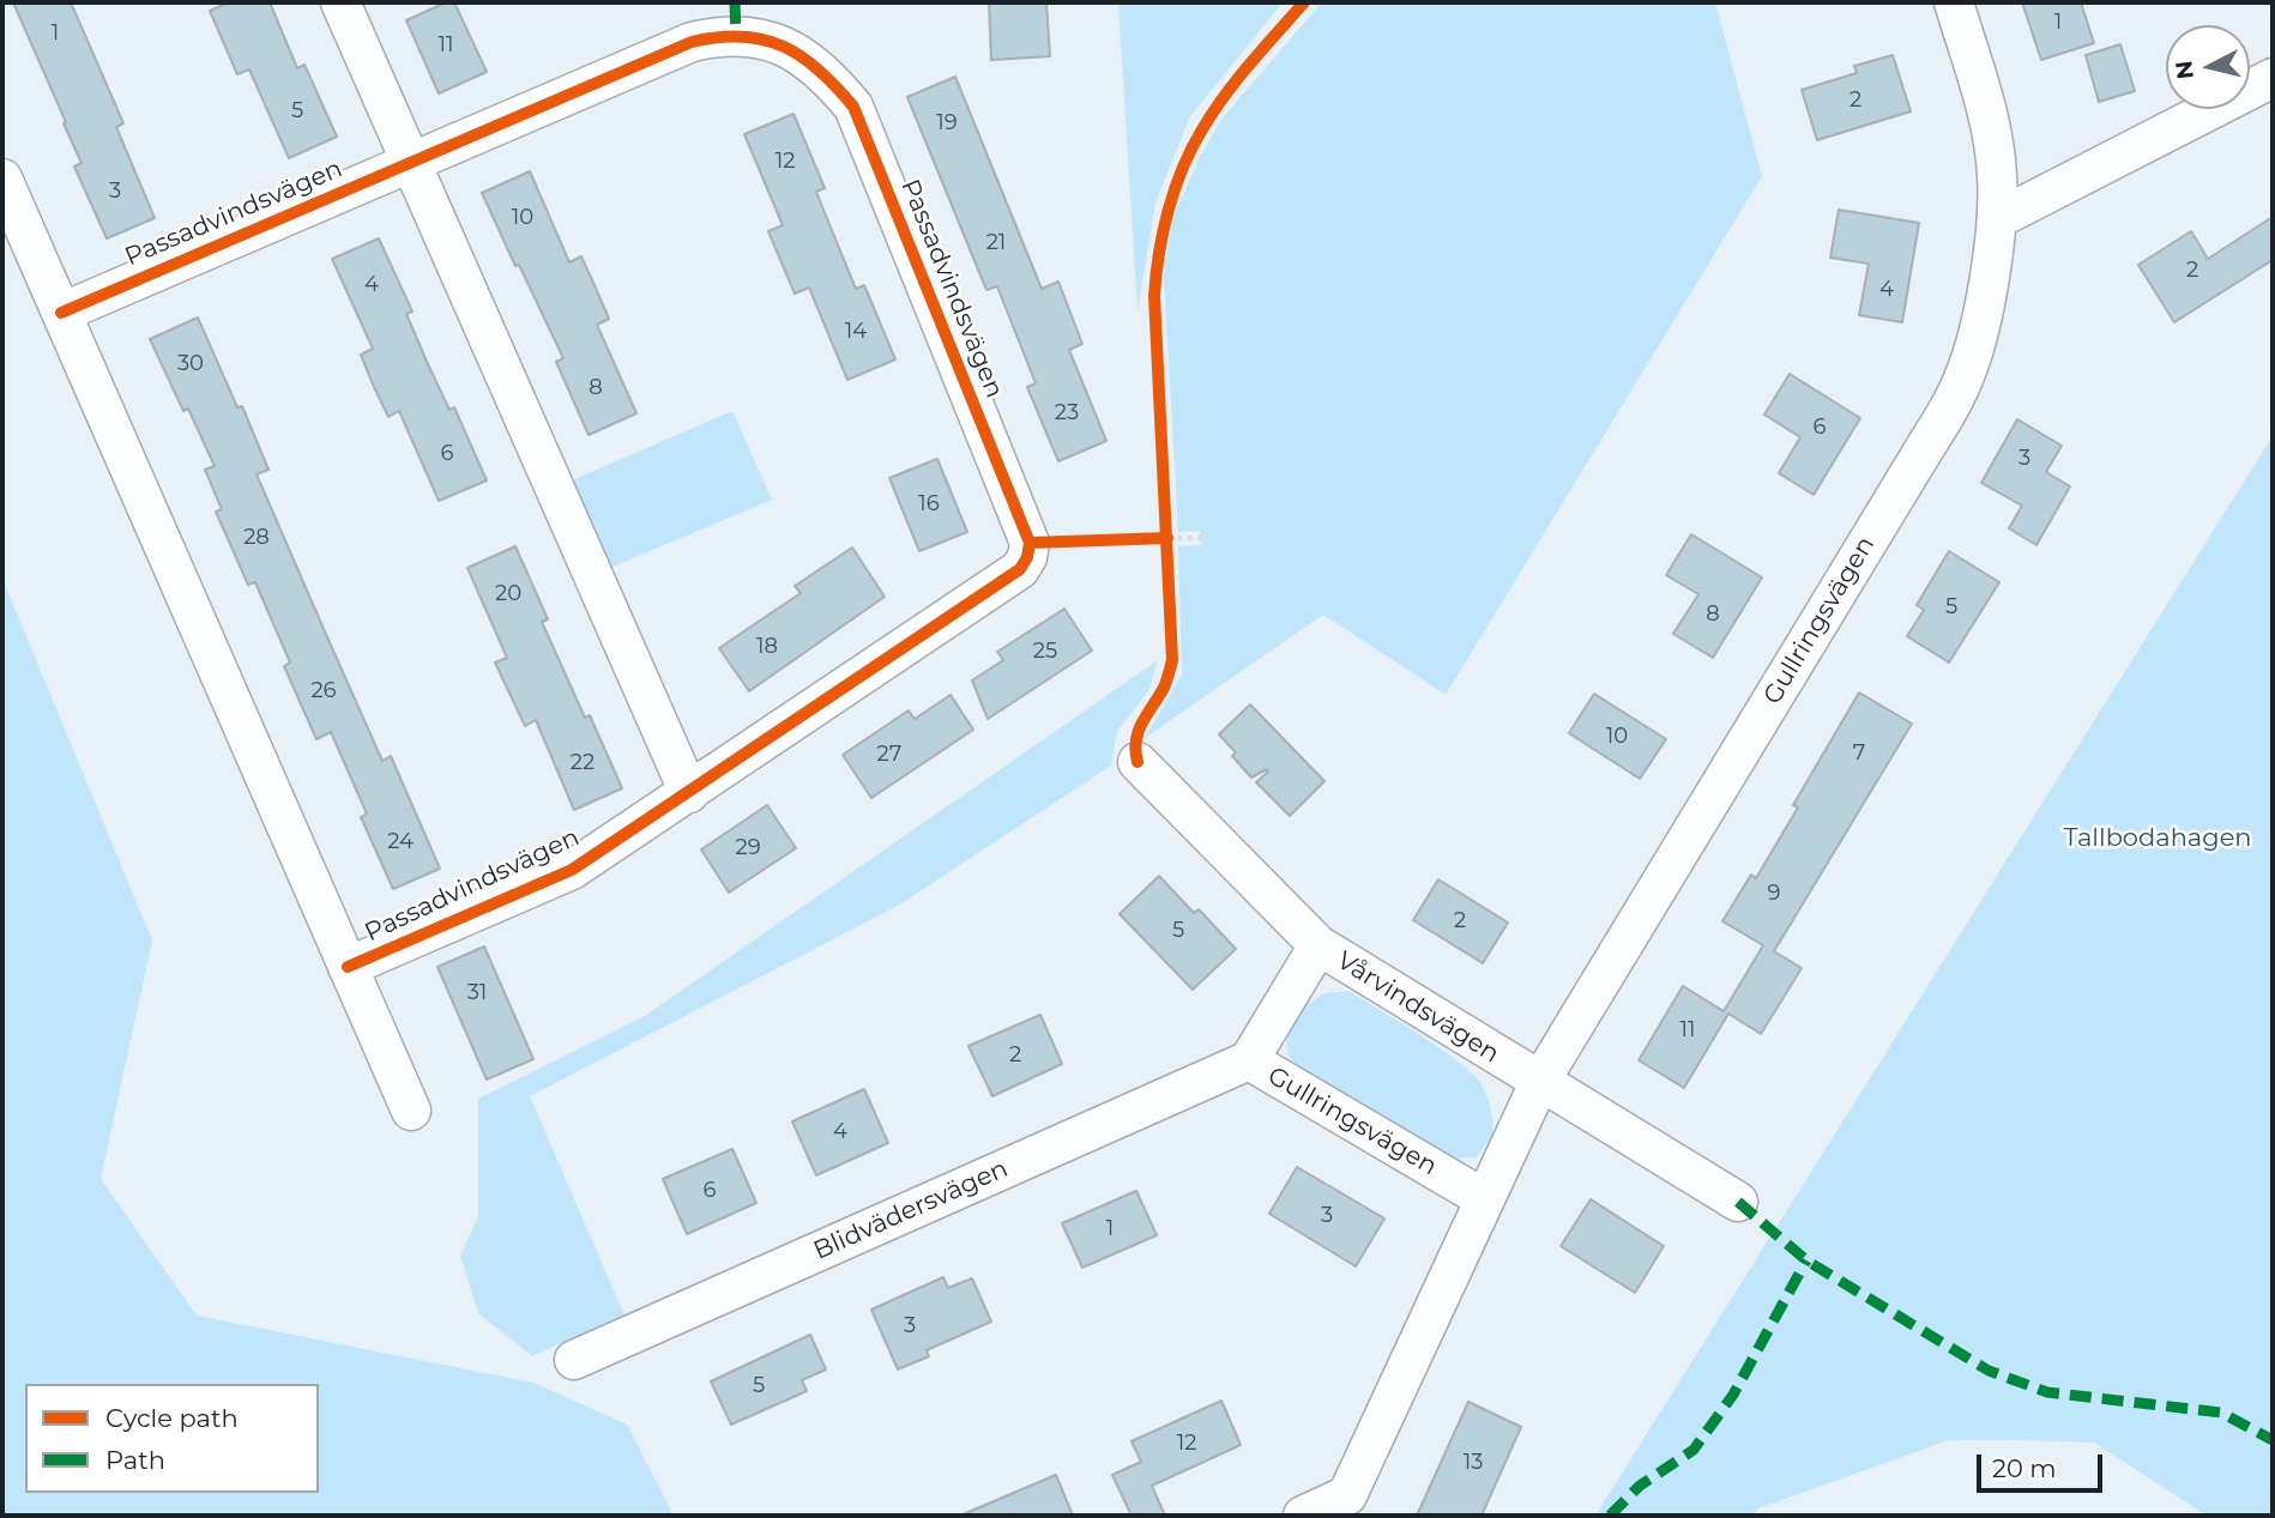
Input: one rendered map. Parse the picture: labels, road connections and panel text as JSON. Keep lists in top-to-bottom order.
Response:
{
  "streets": {
    "street": [
      "Passadvindsvägen",
      "Gullringsvägen",
      "Vårvindsvägen",
      "Blidvädersvägen"
    ]
  },
  "crossings": [
    ["Gullringsvägen", "Vårvindsvägen"],
    ["Gullringsvägen", "Blidvädersvägen"]
  ],
  "parks": ["Tallbodahagen"],
  "house_numbers": [
    "1",
    "1",
    "11",
    "2",
    "5",
    "19",
    "12",
    "3",
    "10",
    "21",
    "2",
    "4",
    "4",
    "14",
    "30",
    "8",
    "23",
    "6",
    "6",
    "3",
    "16",
    "28",
    "20",
    "5",
    "8",
    "18",
    "25",
    "26",
    "10",
    "7",
    "27",
    "22",
    "24",
    "29",
    "9",
    "2",
    "5",
    "31",
    "11",
    "2",
    "4",
    "6",
    "3",
    "1",
    "3",
    "5",
    "12",
    "13"
  ],
  "legend": ["Cycle path", "Path"],
  "scale_bar": "20 m",
  "north": "left"
}
